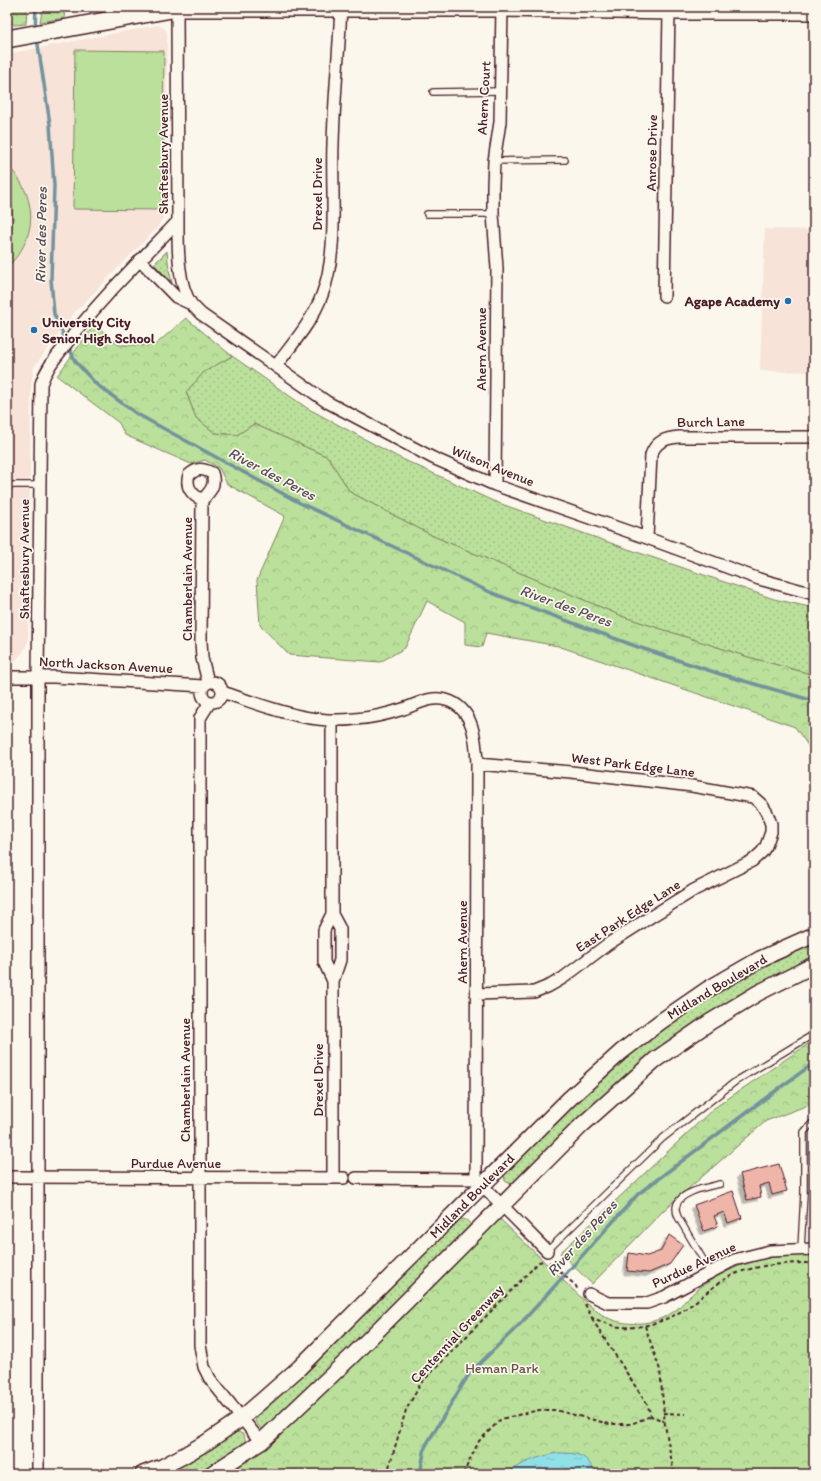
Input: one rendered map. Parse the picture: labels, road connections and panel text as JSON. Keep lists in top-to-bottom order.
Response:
{
  "streets": {
    "main road": ["Midland Boulevard"],
    "street": [
      "Ahern Court",
      "Anrose Drive",
      "Shaftesbury Avenue",
      "Drexel Drive",
      "Ahern Avenue",
      "Burch Lane",
      "Wilson Avenue",
      "Chamberlain Avenue",
      "North Jackson Avenue",
      "West Park Edge Lane",
      "East Park Edge Lane",
      "Purdue Avenue"
    ],
    "path": ["Centennial Greenway"]
  },
  "crossings": [
    ["Ahern Court", "Ahern Avenue"],
    ["Shaftesbury Avenue", "Wilson Avenue"],
    ["Shaftesbury Avenue", "North Jackson Avenue"],
    ["Shaftesbury Avenue", "Purdue Avenue"],
    ["Drexel Drive", "Ahern Avenue"],
    ["Drexel Drive", "Wilson Avenue"],
    ["Drexel Drive", "Purdue Avenue"],
    ["Ahern Avenue", "Wilson Avenue"],
    ["Ahern Avenue", "West Park Edge Lane"],
    ["Ahern Avenue", "East Park Edge Lane"],
    ["Ahern Avenue", "Midland Boulevard"],
    ["Burch Lane", "Wilson Avenue"],
    ["Chamberlain Avenue", "North Jackson Avenue"],
    ["Chamberlain Avenue", "Midland Boulevard"],
    ["Chamberlain Avenue", "Purdue Avenue"],
    ["West Park Edge Lane", "East Park Edge Lane"]
  ],
  "water": ["River des Peres"],
  "parks": ["Heman Park"],
  "places": ["Agape Academy", "University City Senior High School"]
}
